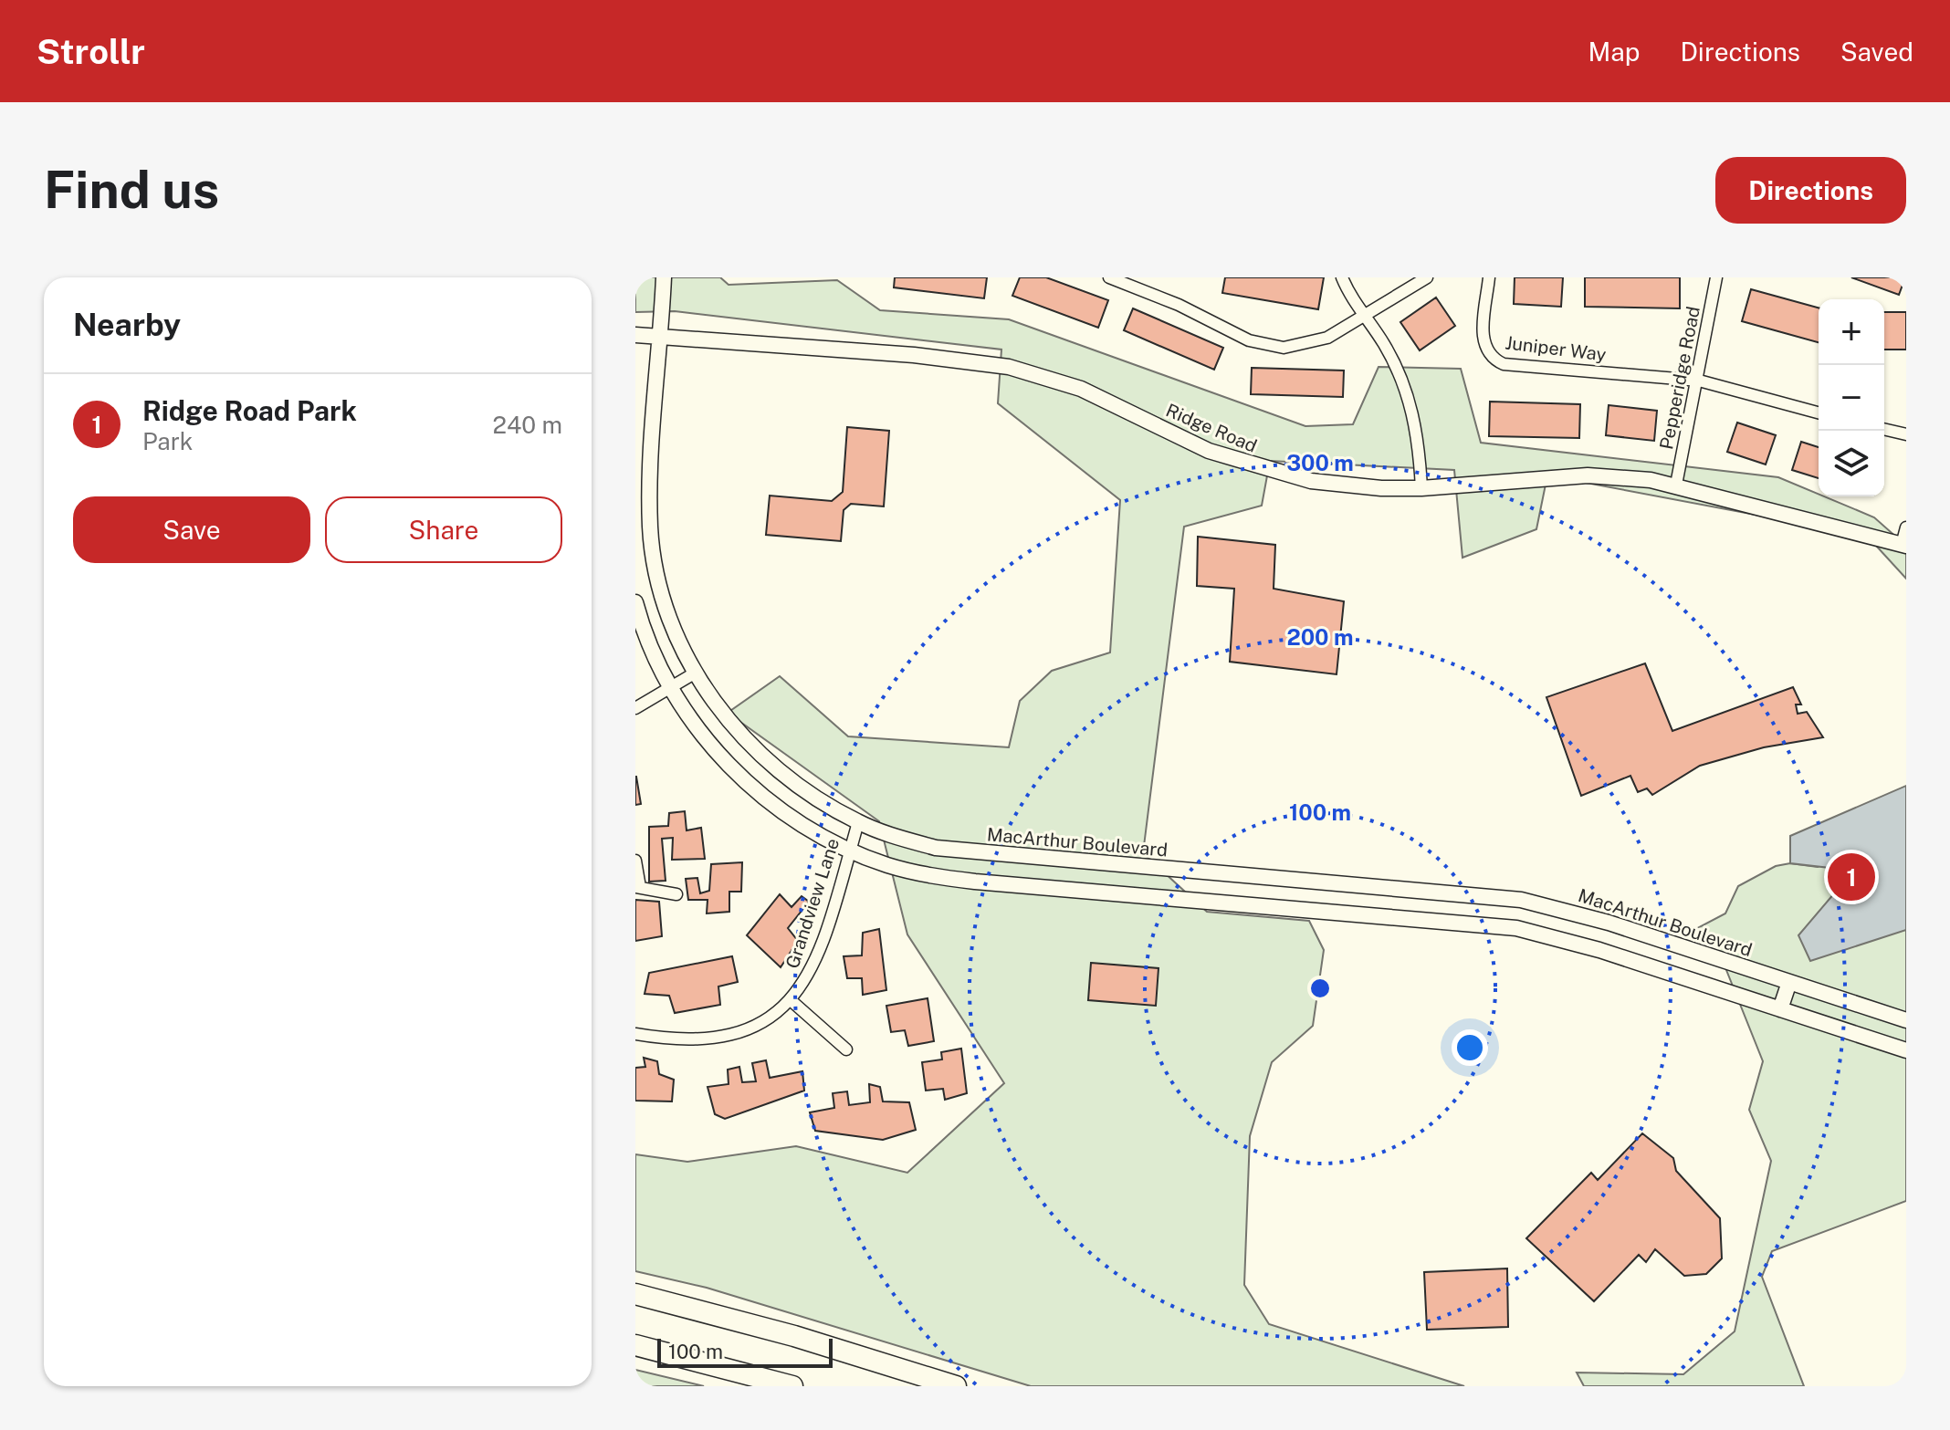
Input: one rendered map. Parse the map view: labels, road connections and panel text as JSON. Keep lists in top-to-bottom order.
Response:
{
  "streets": {
    "main road": ["Ridge Road", "MacArthur Boulevard"],
    "street": ["Juniper Way", "Pepperidge Road", "Grandview Lane"]
  },
  "crossings": [
    ["Juniper Way", "Pepperidge Road"],
    ["Pepperidge Road", "Ridge Road"],
    ["Ridge Road", "MacArthur Boulevard"],
    ["MacArthur Boulevard", "Grandview Lane"]
  ],
  "scale_bar": "100 m",
  "page": {
    "header": "Strollr",
    "nav": ["Map", "Directions", "Saved"],
    "buttons": [
      "Directions",
      ["Save", "Share"]
    ],
    "title": "Find us",
    "heading": "Nearby",
    "map_buttons": ["+", "−"],
    "list": [
      {
        "mark": "1",
        "name": "Ridge Road Park",
        "note": "Park",
        "value": "240 m"
      }
    ],
    "pins": "1",
    "scale": "100 m"
  },
  "rings": ["300 m", "200 m", "100 m"]
}
